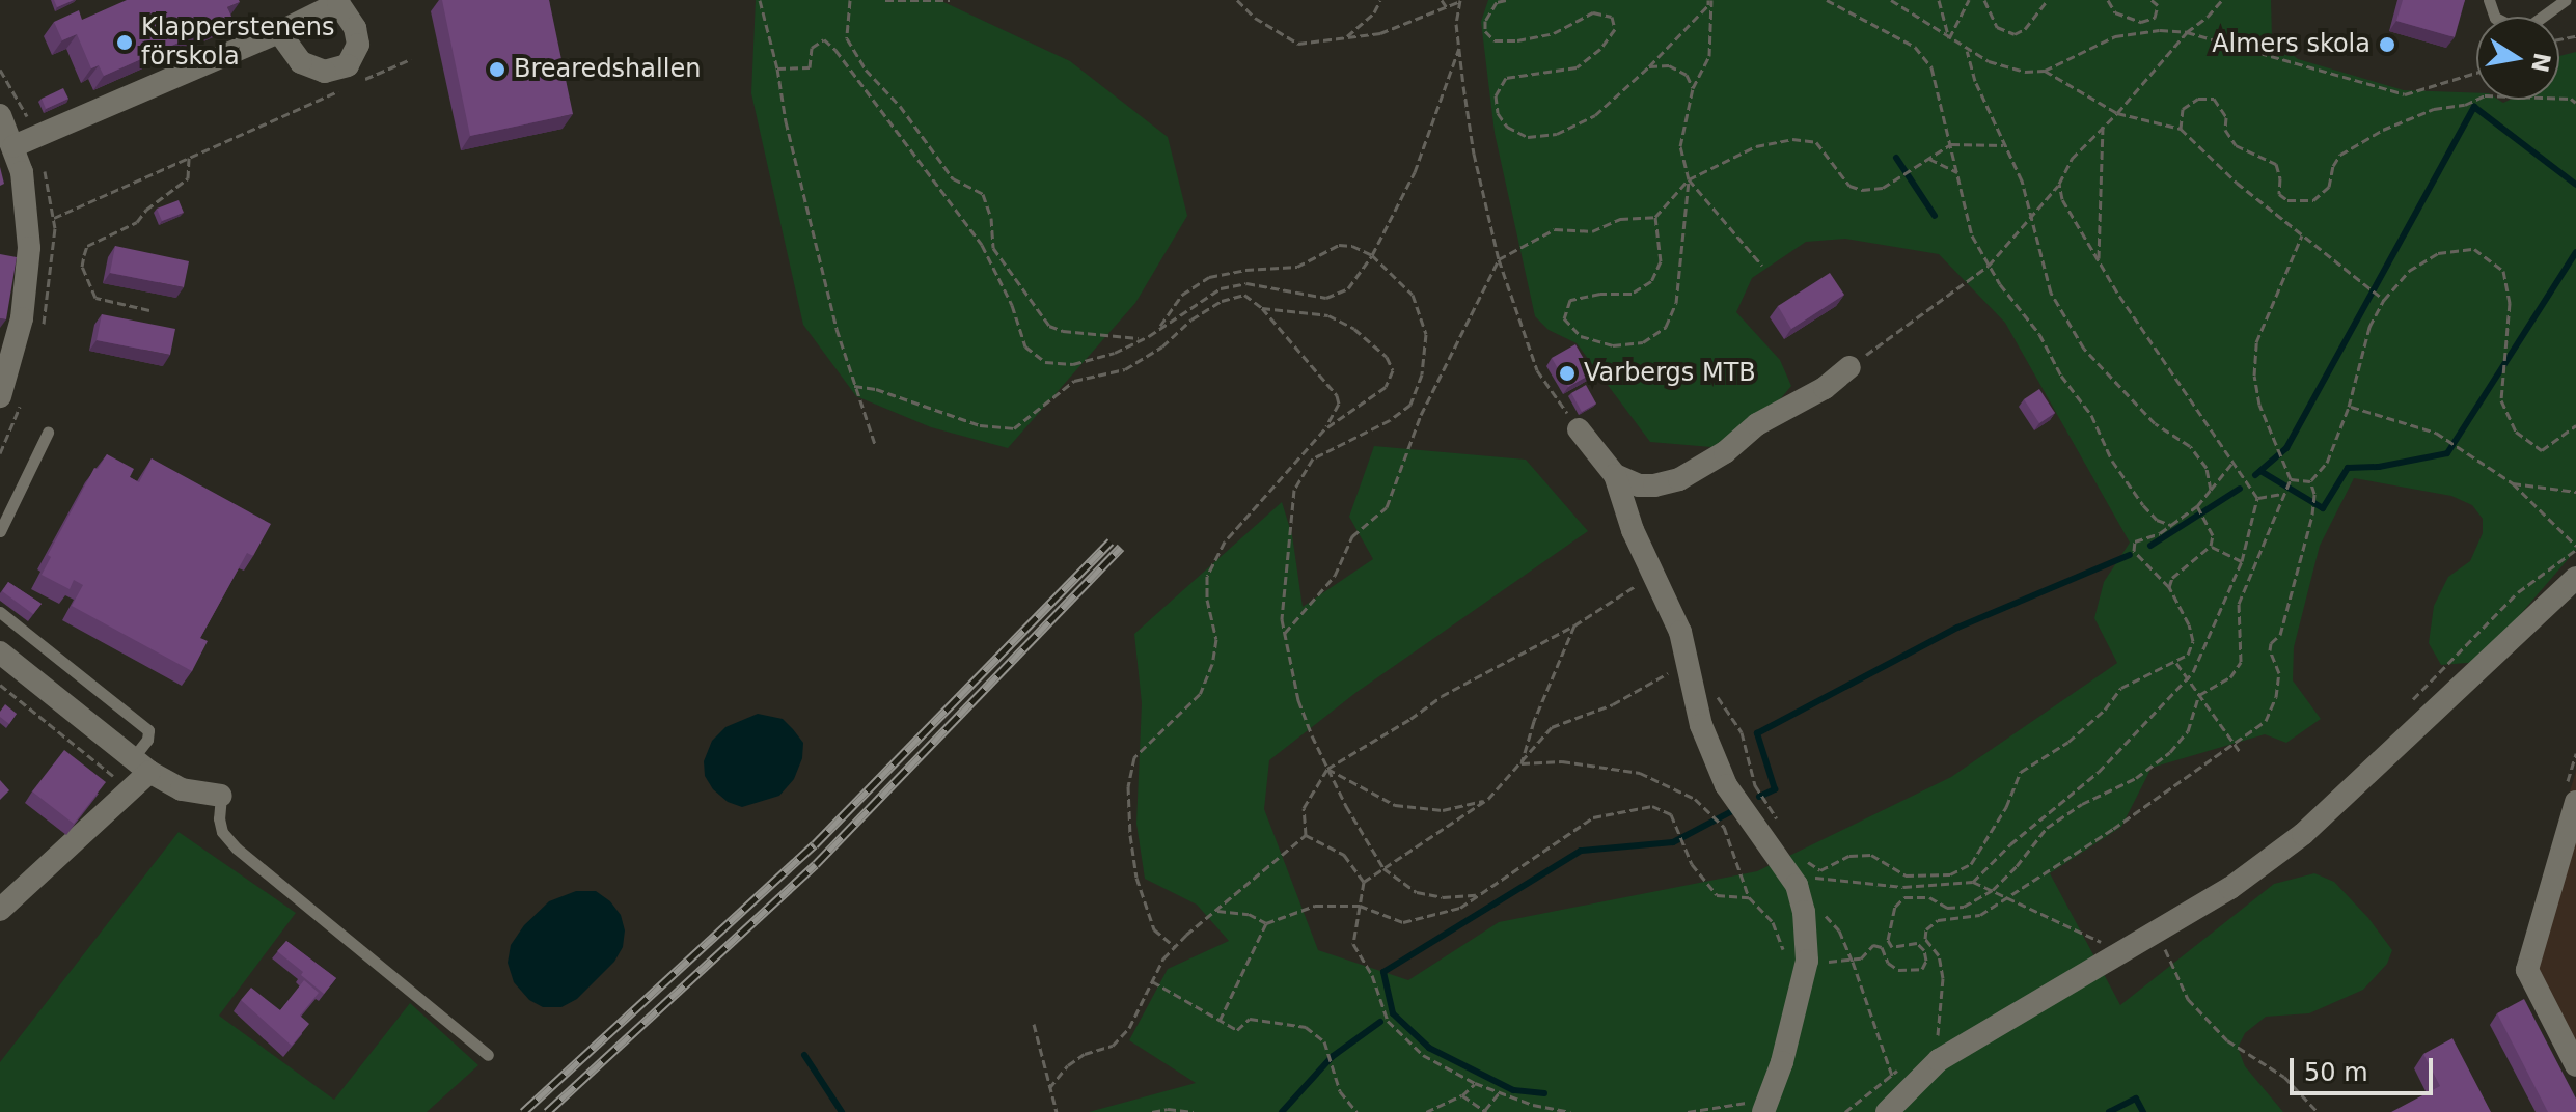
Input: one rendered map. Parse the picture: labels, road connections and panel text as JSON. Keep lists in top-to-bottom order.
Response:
{
  "places": [
    "Klapperstenens förskola",
    "Almers skola",
    "Brearedshallen",
    "Varbergs MTB"
  ],
  "scale_bar": "50 m",
  "north": "right"
}
